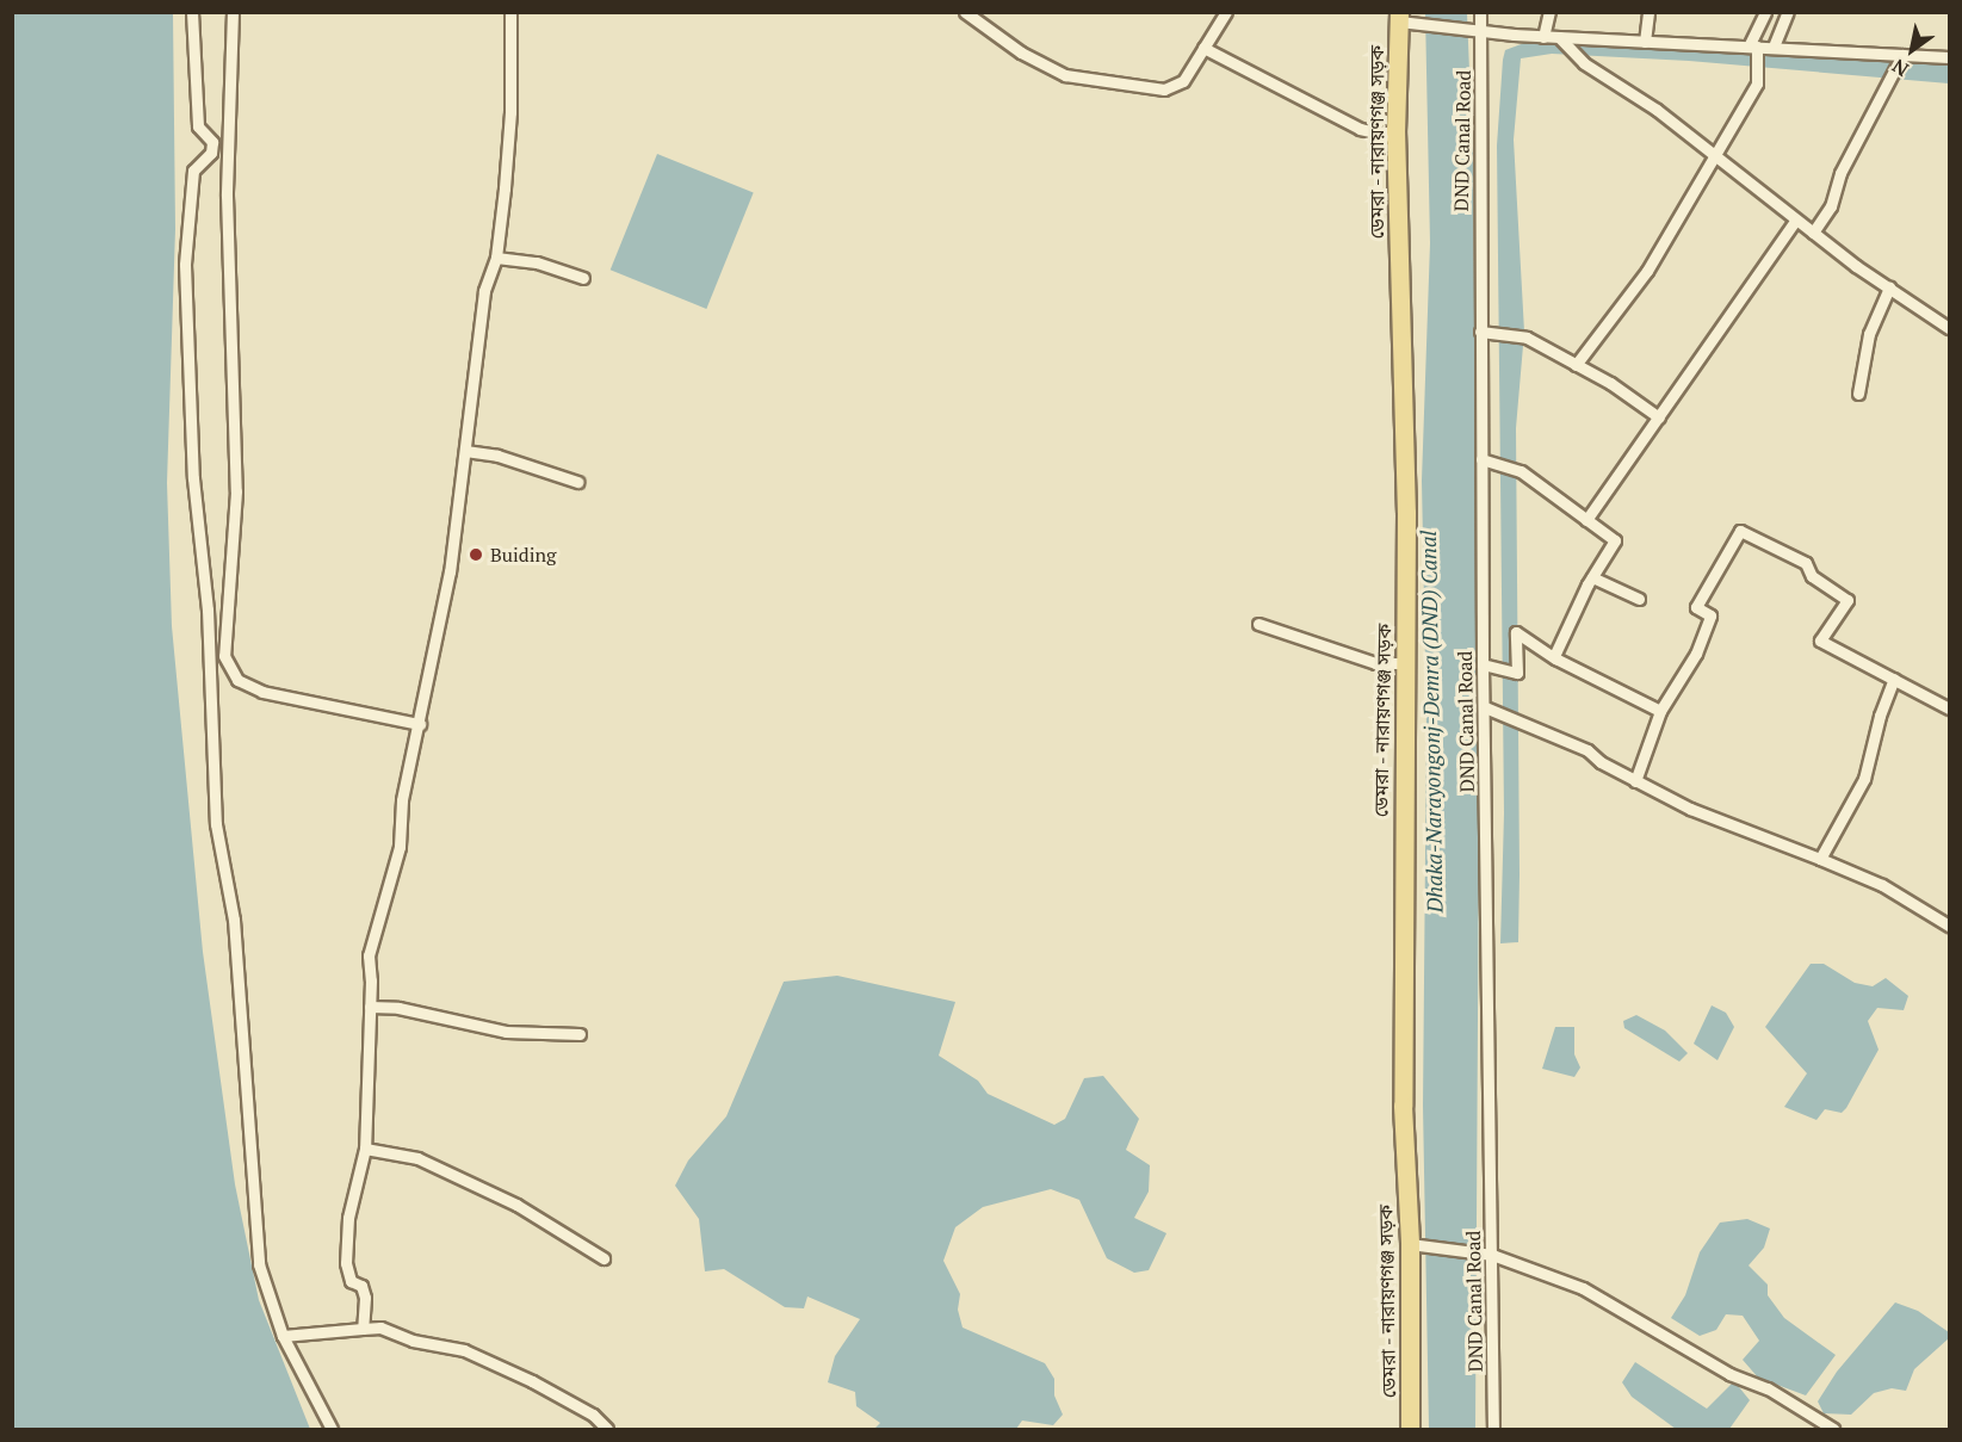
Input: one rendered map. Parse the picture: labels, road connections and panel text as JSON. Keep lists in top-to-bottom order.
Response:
{
  "streets": {
    "main road": ["ডেমরা - নারায়ণগঞ্জ সড়ক"],
    "street": ["DND Canal Road"]
  },
  "water": ["Dhaka-Narayongonj-Demra (DND) Canal"],
  "places": ["Buiding"],
  "north": "bottom left"
}
